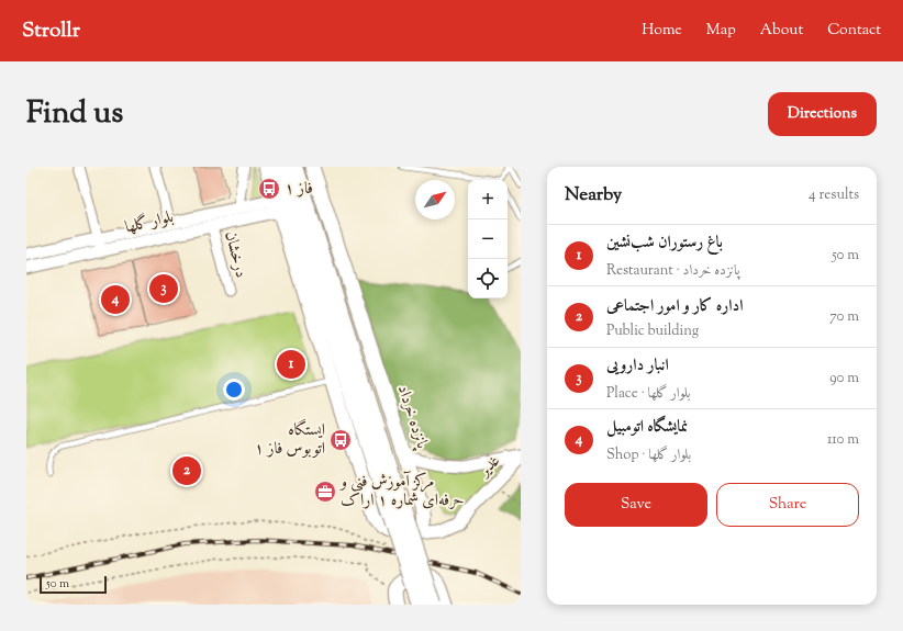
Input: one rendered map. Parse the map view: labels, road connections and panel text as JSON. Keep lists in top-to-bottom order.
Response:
{
  "streets": {
    "main road": ["پانزده خرداد"],
    "street": ["بلوار گلها", "درخشان", "غدیر"]
  },
  "crossings": [
    ["بلوار گلها", "درخشان"],
    ["پانزده خرداد", "غدیر"]
  ],
  "places": {
    "bus stop": ["فاز ۱", "ایستگاه اتوبوس فاز ۱"],
    "office": ["مرکز آموزش فنی و حرفه‌ای شماره ۱ اراک"]
  },
  "scale_bar": "50 m",
  "north": "top right",
  "page": {
    "header": "Strollr",
    "nav": [
      "Home",
      "Map",
      "About",
      "Contact"
    ],
    "title": "Find us",
    "buttons": [
      "Directions",
      ["Save", "Share"]
    ],
    "heading": ["Nearby", "4 results"],
    "map_buttons": ["+", "−"],
    "list": [
      {
        "mark": "1",
        "name": "باغ رستوران شب‌نشین",
        "note": "Restaurant · پانزده خرداد",
        "value": "50 m"
      },
      {
        "mark": "2",
        "name": "اداره کار و امور اجتماعی",
        "note": "Public building",
        "value": "70 m"
      },
      {
        "mark": "3",
        "name": "انبار دارویی",
        "note": "Place · بلوار گلها",
        "value": "90 m"
      },
      {
        "mark": "4",
        "name": "نمایشگاه اتومبیل",
        "note": "Shop · بلوار گلها",
        "value": "110 m"
      }
    ],
    "pins": [
      "3",
      "4",
      "1",
      "2"
    ],
    "scale": "50 m"
  }
}
